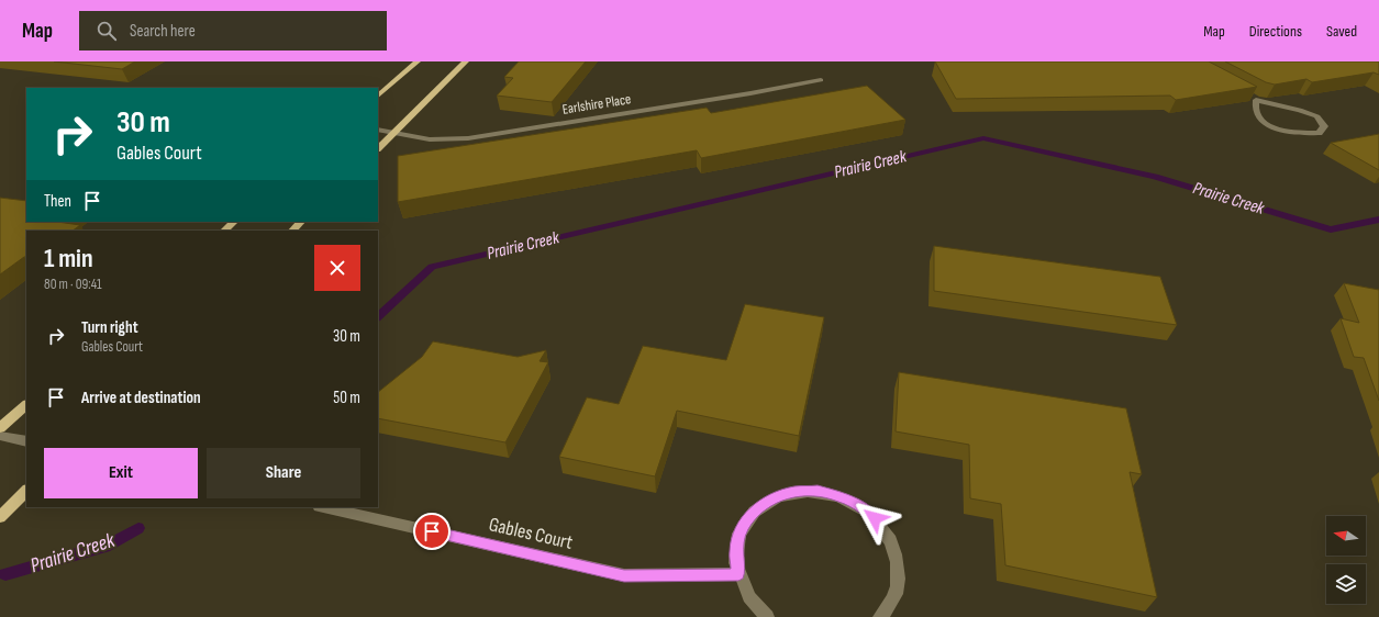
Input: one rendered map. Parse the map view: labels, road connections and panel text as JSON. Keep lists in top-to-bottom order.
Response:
{
  "streets": {
    "street": ["Earlshire Place", "Gables Court"]
  },
  "water": ["Prairie Creek"],
  "north": "left",
  "page": {
    "header": "Map",
    "search": "Search here",
    "nav": ["Map", "Directions", "Saved"],
    "turn": ["30 m", "Gables Court"],
    "then": "Then",
    "heading": ["1 min", "80 m · 09:41"],
    "list": [
      {
        "name": "Turn right",
        "note": "Gables Court",
        "value": "30 m"
      },
      {
        "name": "Arrive at destination",
        "value": "50 m"
      }
    ],
    "buttons": ["Exit", "Share"]
  }
}
